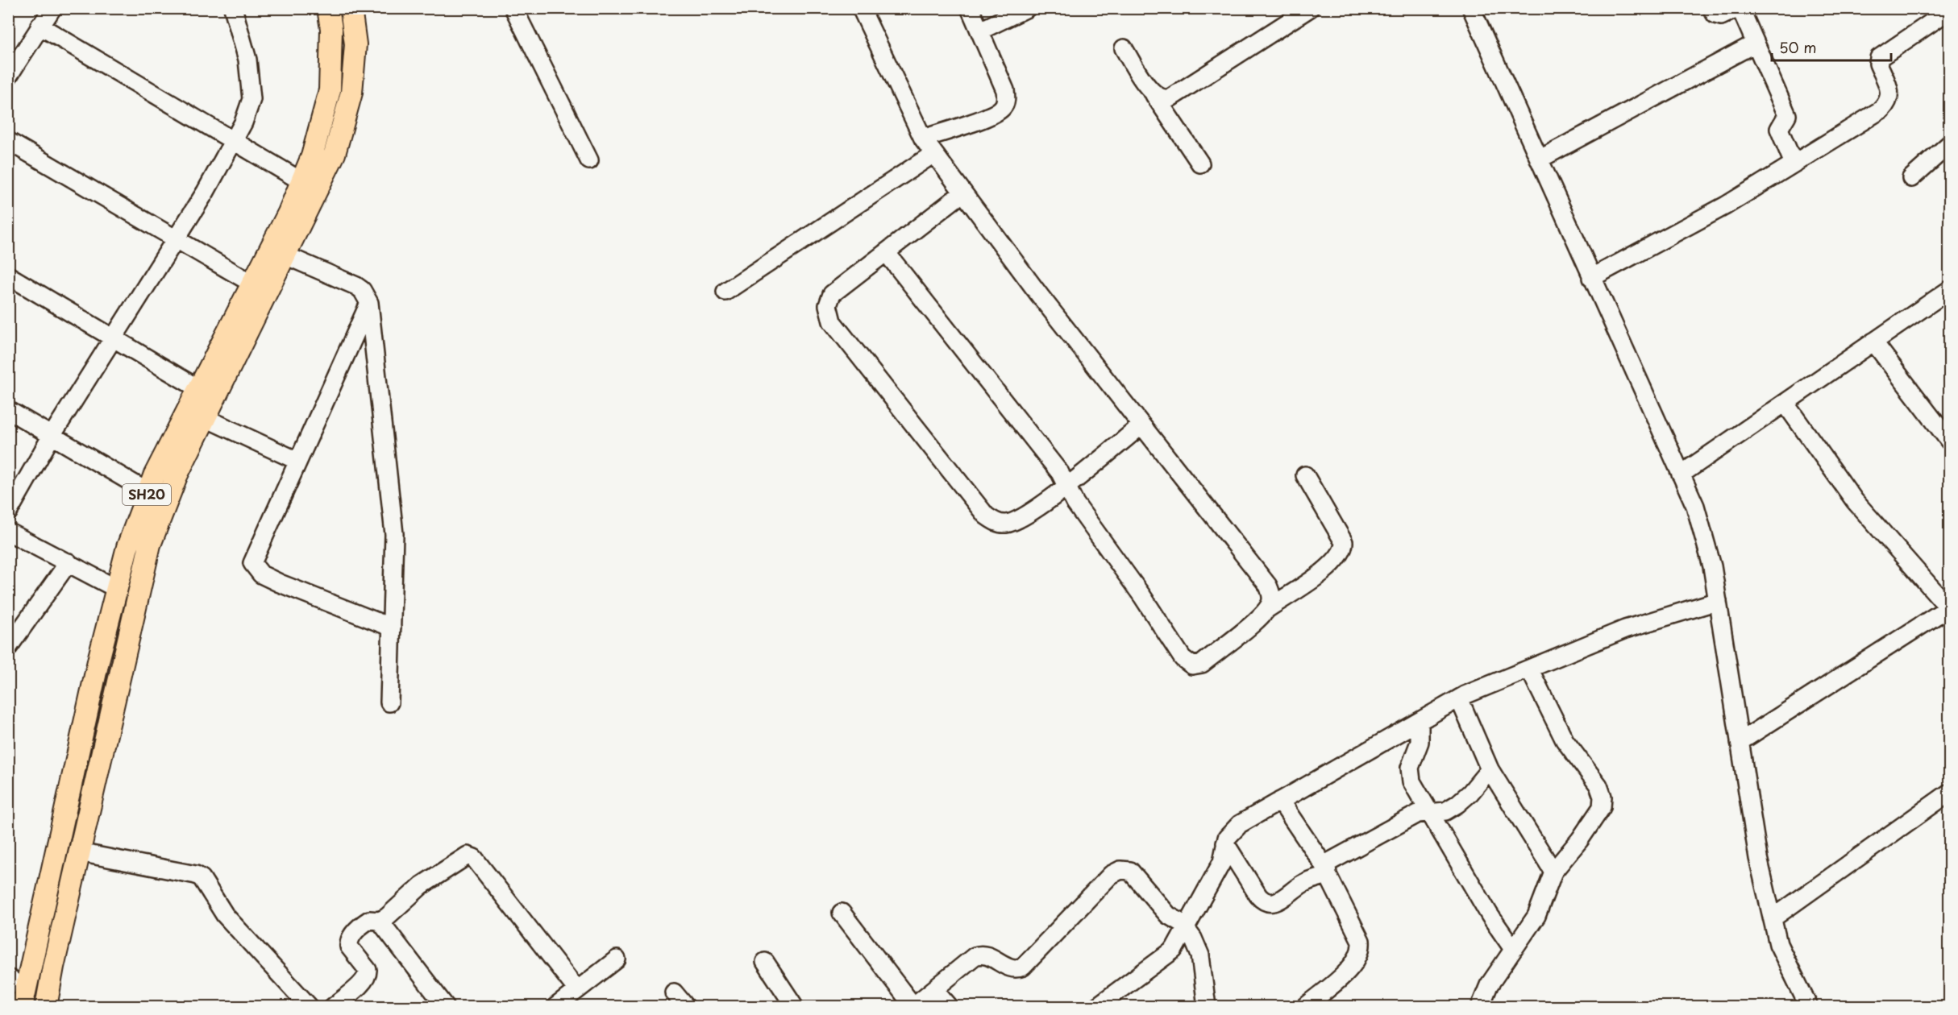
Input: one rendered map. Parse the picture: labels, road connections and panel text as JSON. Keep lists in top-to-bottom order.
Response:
{
  "streets": {
    "main road": ["SH20"]
  },
  "scale_bar": "50 m"
}
